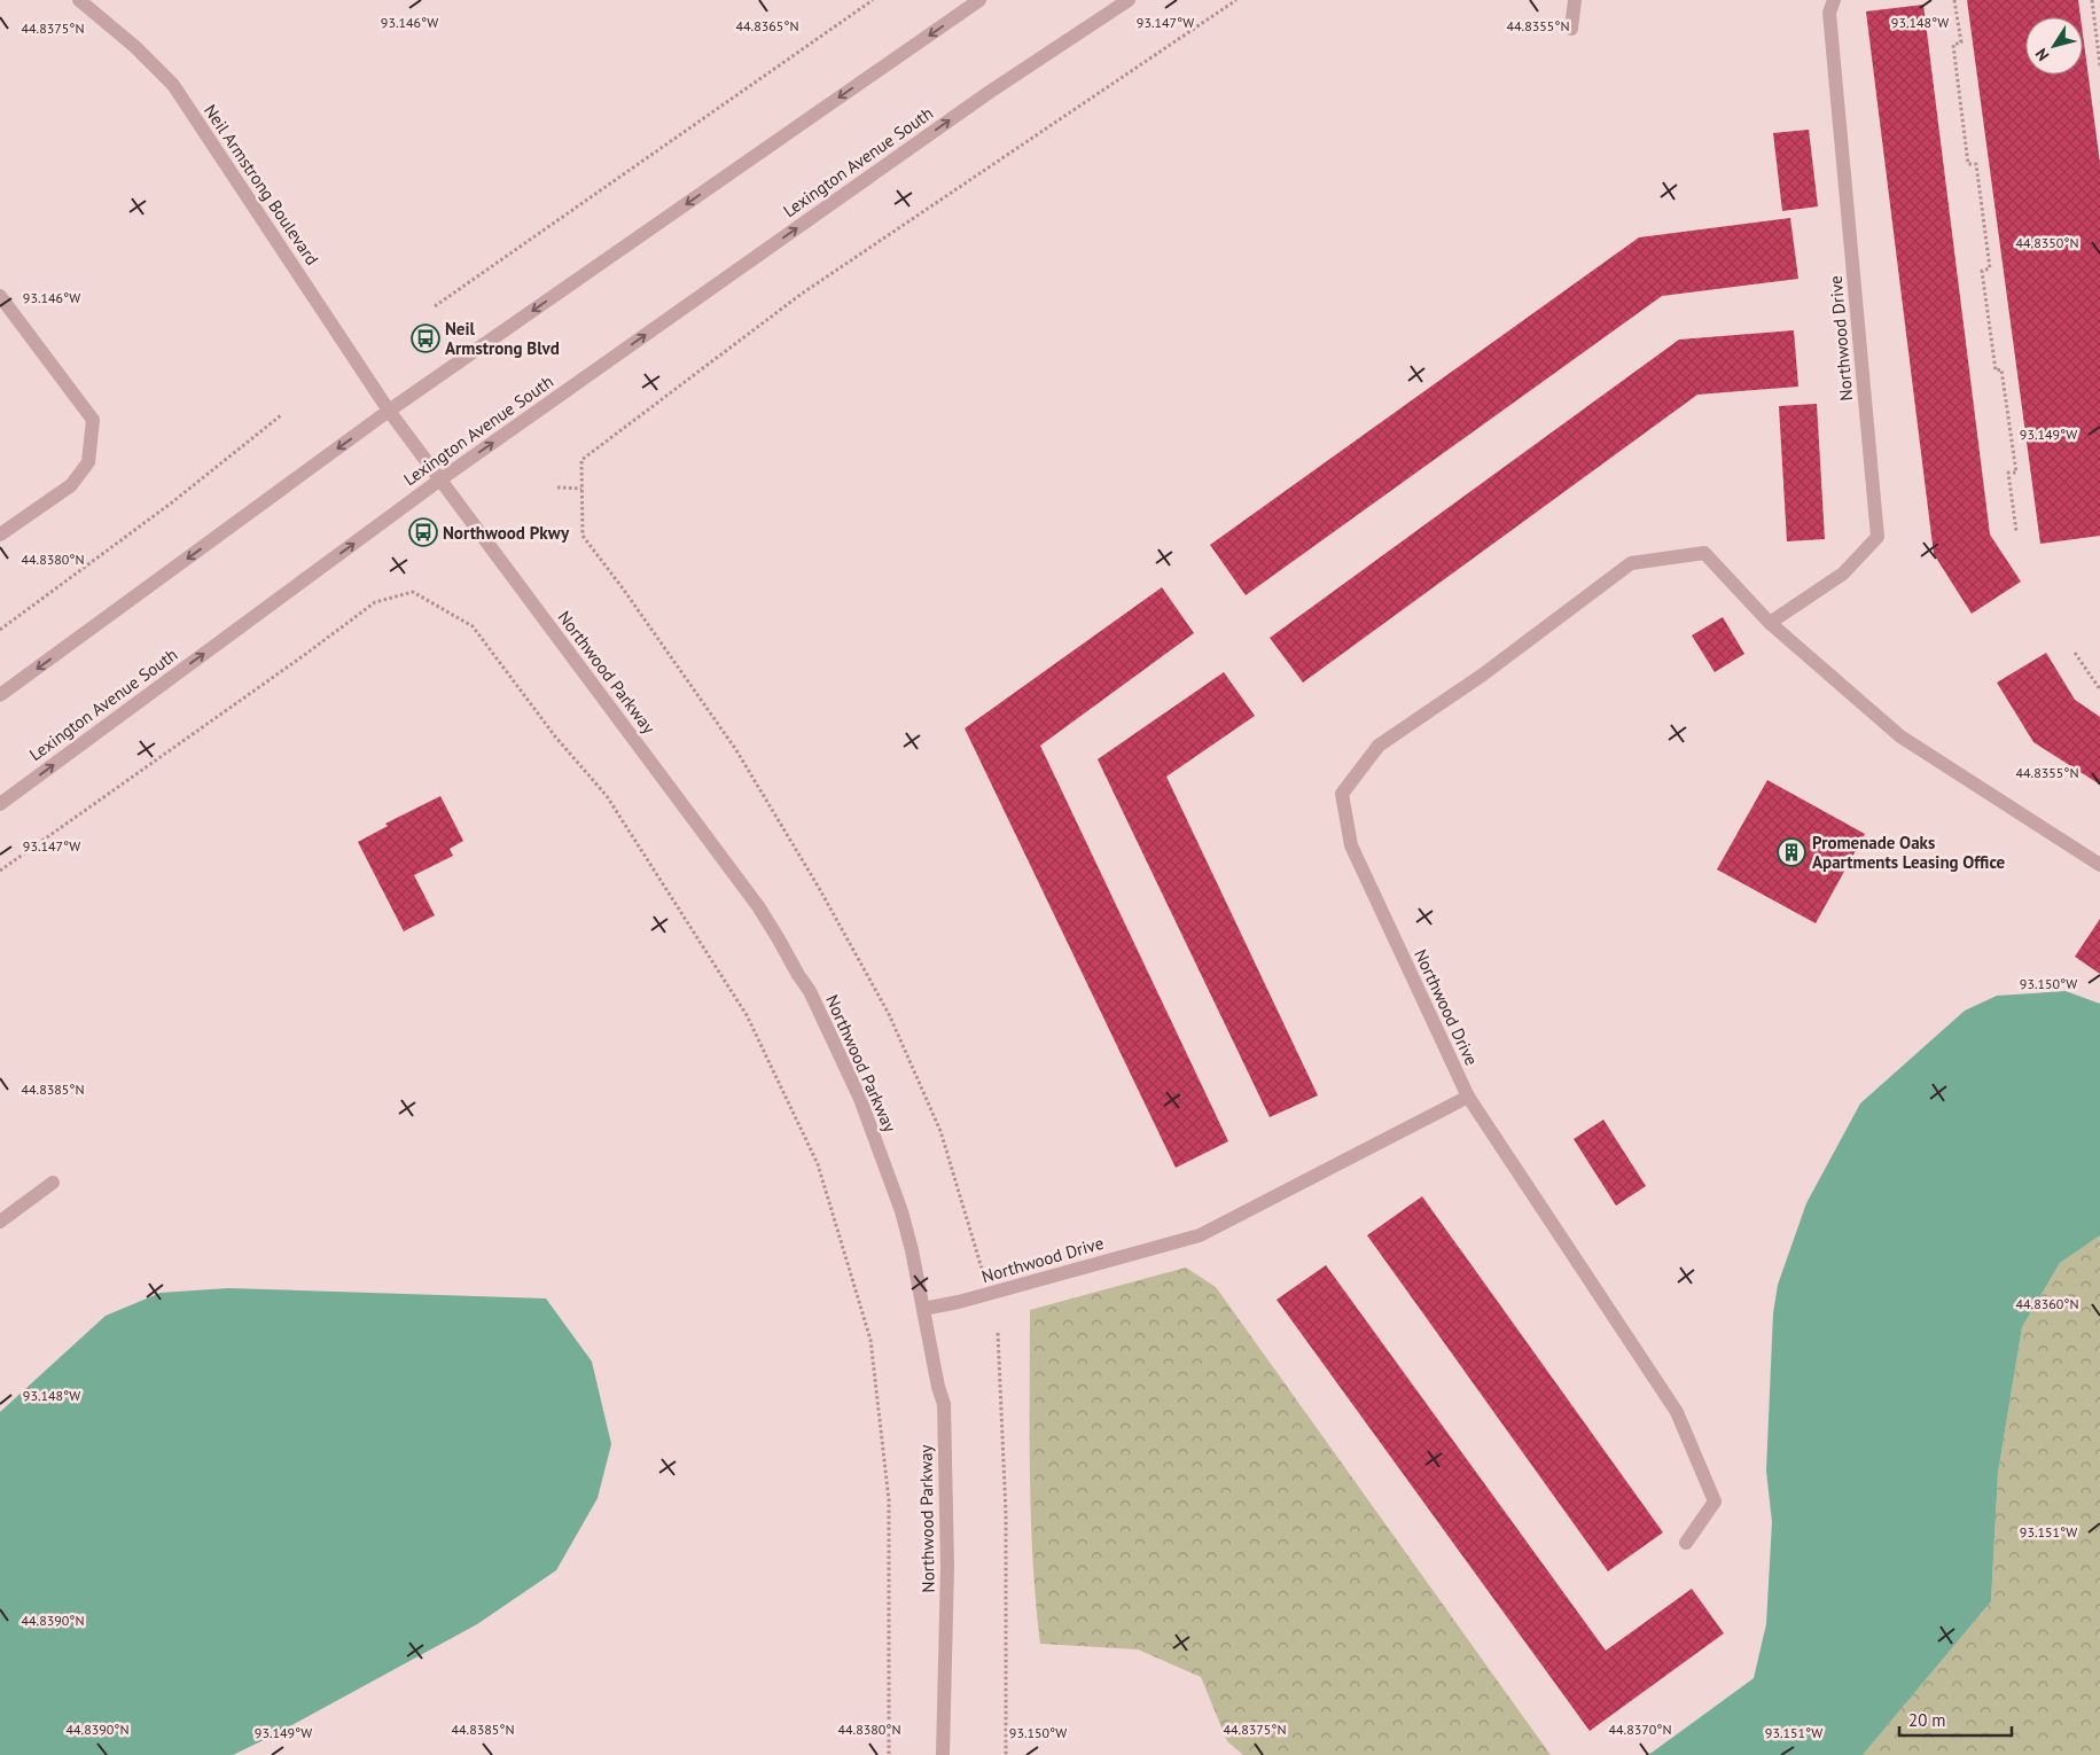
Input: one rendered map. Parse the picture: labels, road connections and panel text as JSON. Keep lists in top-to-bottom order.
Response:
{
  "streets": {
    "street": [
      "Lexington Avenue South",
      "Neil Armstrong Boulevard",
      "Northwood Drive",
      "Northwood Parkway"
    ]
  },
  "crossings": [
    ["Lexington Avenue South", "Northwood Parkway"],
    ["Neil Armstrong Boulevard", "Northwood Parkway"],
    ["Northwood Drive", "Northwood Parkway"]
  ],
  "places": {
    "bus stop": ["Neil Armstrong Blvd", "Northwood Pkwy"],
    "building": ["Promenade Oaks Apartments Leasing Office"]
  },
  "scale_bar": "20 m",
  "north": "bottom left",
  "coordinates": [
    "93.146°W",
    "93.147°W",
    "93.148°W",
    "44.8365°N",
    "44.8355°N",
    "44.8375°N",
    "44.8350°N",
    "93.149°W",
    "44.8380°N",
    "93.150°W",
    "44.8385°N",
    "44.8360°N",
    "93.151°W",
    "44.8390°N",
    "44.8370°N"
  ]
}
